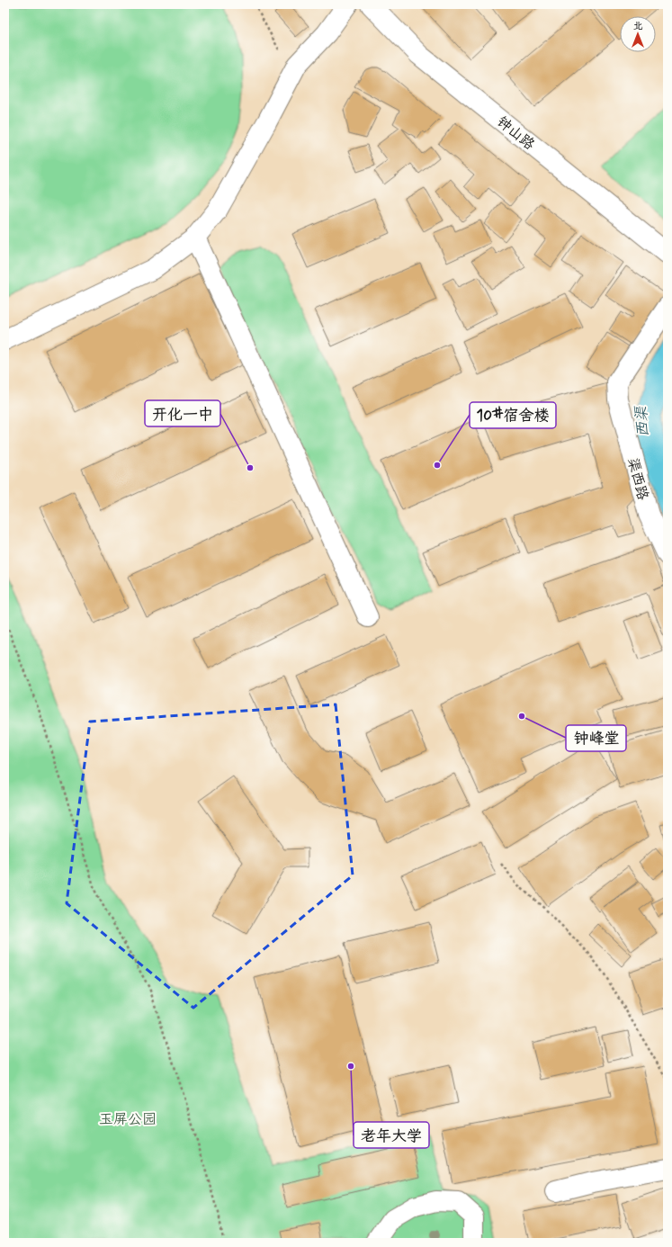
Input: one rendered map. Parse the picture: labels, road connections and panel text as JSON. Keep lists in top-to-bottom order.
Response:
{
  "streets": {
    "street": ["钟山路", "渠西路"]
  },
  "water": ["西渠"],
  "parks": ["玉屏公园"],
  "places": [
    "10#宿舍楼",
    "开化一中",
    "钟峰堂",
    "老年大学"
  ],
  "north": "top"
}
